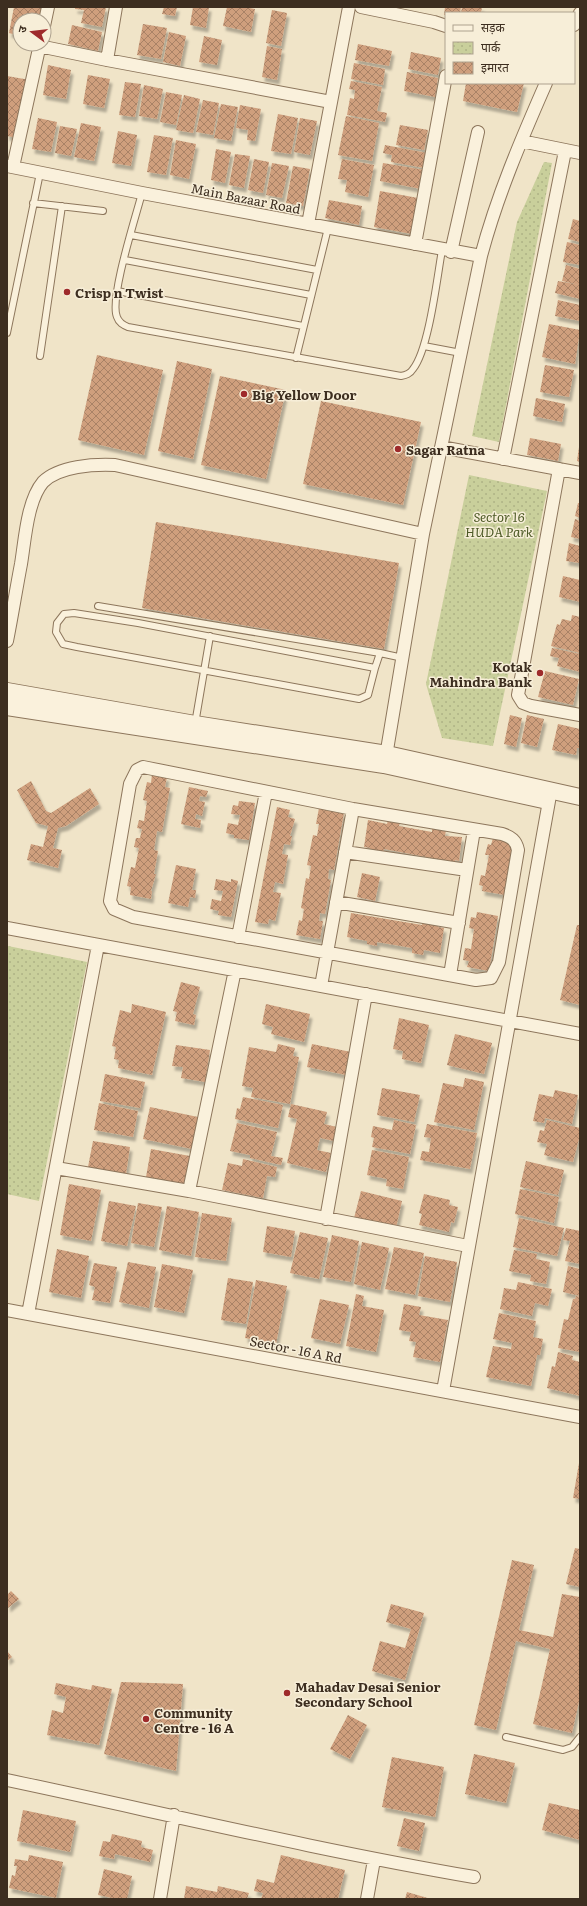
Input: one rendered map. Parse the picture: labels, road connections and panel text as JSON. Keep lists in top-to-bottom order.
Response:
{
  "streets": {
    "street": ["Main Bazaar Road", "Sector - 16 A Rd"]
  },
  "parks": ["Sector 16 HUDA Park"],
  "places": [
    "Crisp n Twist",
    "Big Yellow Door",
    "Sagar Ratna",
    "Kotak Mahindra Bank",
    "Mahadav Desai Senior Secondary School",
    "Community Centre - 16 A"
  ],
  "legend": ["सड़क", "पार्क", "इमारत"],
  "north": "left"
}
